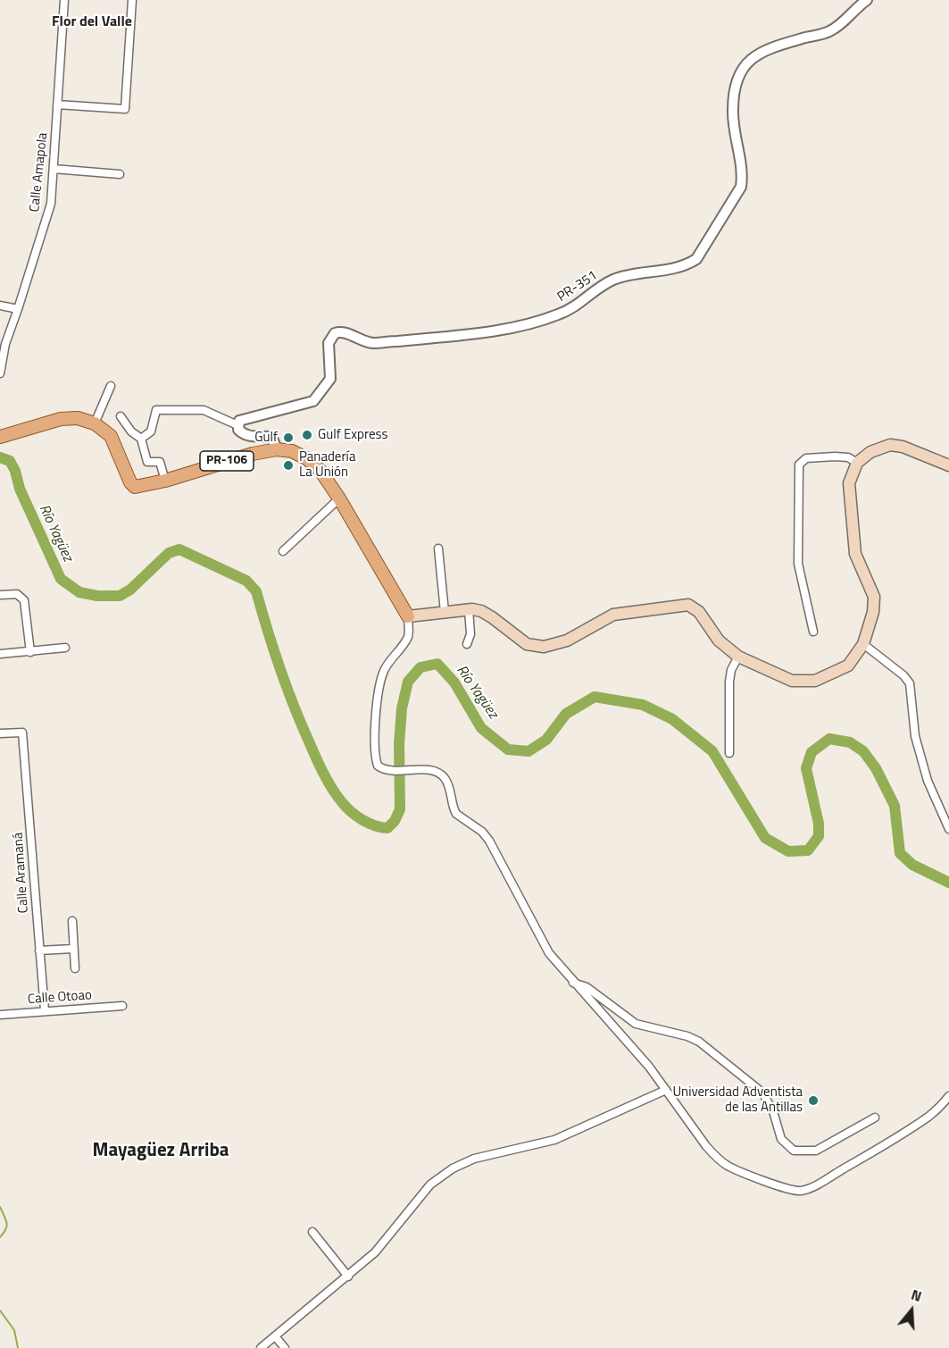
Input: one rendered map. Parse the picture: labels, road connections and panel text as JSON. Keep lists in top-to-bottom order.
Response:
{
  "streets": {
    "main road": ["PR-106"],
    "street": [
      "Calle Amapola",
      "PR-351",
      "Calle Aramaná",
      "Calle Otoao"
    ]
  },
  "crossings": [
    ["Calle Aramaná", "Calle Otoao"]
  ],
  "districts": ["Flor del Valle", "Mayagüez Arriba"],
  "water": ["Río Yagüez"],
  "places": [
    "Gulf Express",
    "Gulf",
    "Panadería La Unión",
    "Universidad Adventista de las Antillas"
  ],
  "north": "top"
}
